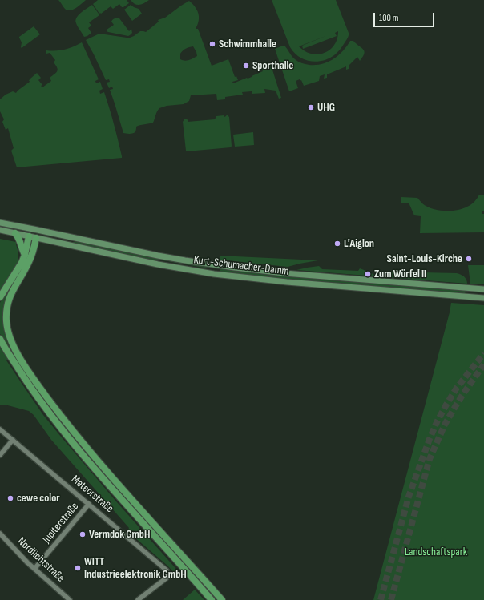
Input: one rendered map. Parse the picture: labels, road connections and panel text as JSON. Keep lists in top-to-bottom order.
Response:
{
  "streets": {
    "main road": ["Kurt-Schumacher-Damm"],
    "street": ["Meteorstraße", "Jupiterstraße", "Nordlichtstraße"]
  },
  "crossings": [
    ["Meteorstraße", "Jupiterstraße"],
    ["Jupiterstraße", "Nordlichtstraße"]
  ],
  "parks": ["Landschaftspark"],
  "places": [
    "Schwimmhalle",
    "Sporthalle",
    "UHG",
    "L'Aiglon",
    "Saint-Louis-Kirche",
    "Zum Würfel II",
    "cewe color",
    "Vermdok GmbH",
    "WITT Industrieelektronik GmbH"
  ],
  "scale_bar": "100 m"
}
